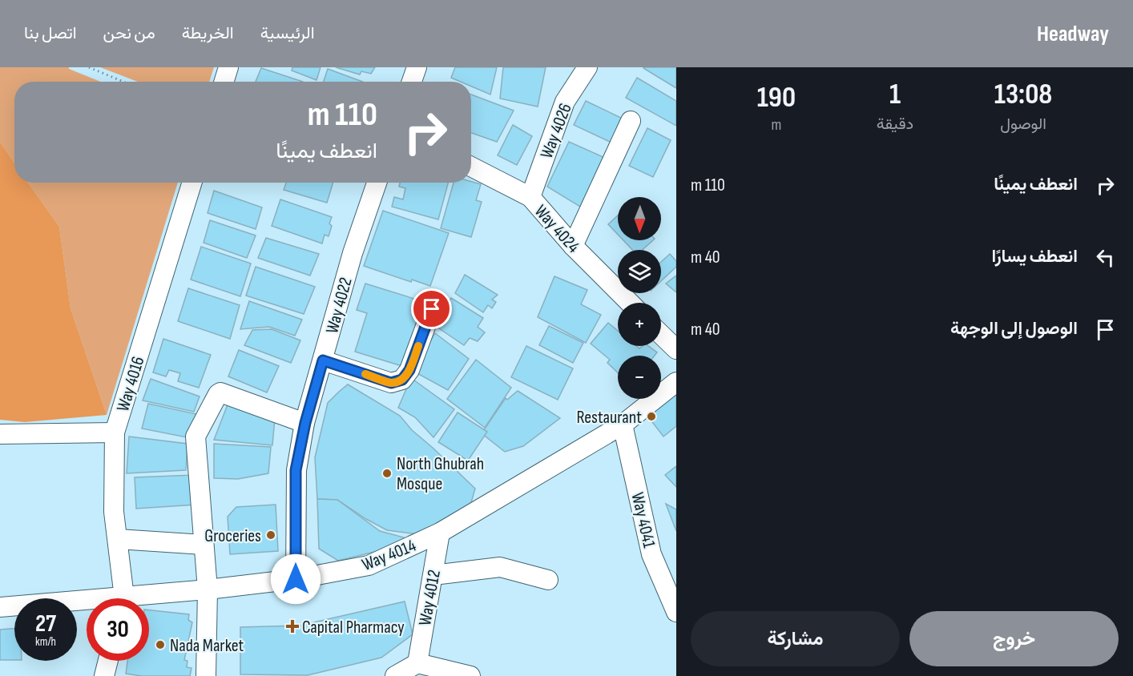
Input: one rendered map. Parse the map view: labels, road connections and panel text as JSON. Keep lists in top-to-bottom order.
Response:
{
  "streets": {
    "street": [
      "Way 4026",
      "Way 4024",
      "Way 4022",
      "Way 4016",
      "Way 4041",
      "Way 4014",
      "Way 4012"
    ]
  },
  "crossings": [
    ["Way 4026", "Way 4024"],
    ["Way 4022", "Way 4014"],
    ["Way 4041", "Way 4014"],
    ["Way 4014", "Way 4012"]
  ],
  "places": {
    "other": [
      "Restaurant",
      "North Ghubrah Mosque",
      "Groceries",
      "Nada Market"
    ],
    "health": ["Capital Pharmacy"]
  },
  "north": "bottom",
  "page": {
    "header": "Headway",
    "nav": [
      "الرئيسية",
      "الخريطة",
      "من نحن",
      "اتصل بنا"
    ],
    "eta": [
      "13:08",
      "الوصول",
      "1",
      "دقيقة",
      "190",
      "m"
    ],
    "turn": ["110 m", "انعطف يمينًا"],
    "list": [
      {
        "name": "انعطف يمينًا",
        "value": "110 m"
      },
      {
        "name": "انعطف يسارًا",
        "value": "40 m"
      },
      {
        "name": "الوصول إلى الوجهة",
        "value": "40 m"
      }
    ],
    "map_buttons": ["+", "−"],
    "speed": "27 km/h",
    "limit": "30",
    "buttons": ["خروج", "مشاركة"]
  }
}
